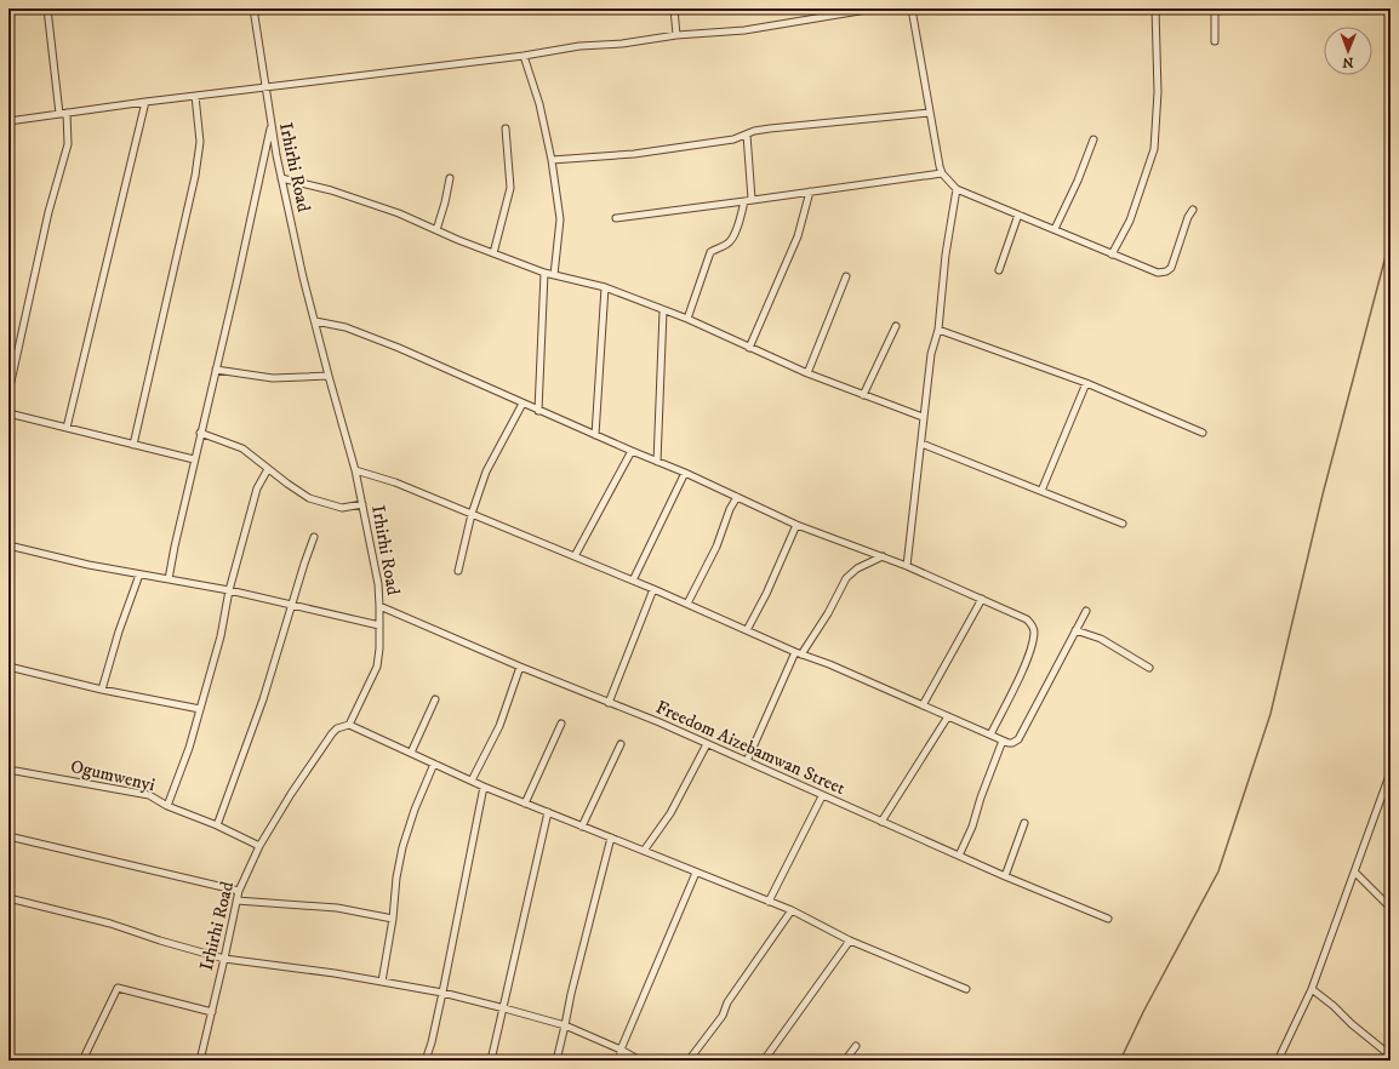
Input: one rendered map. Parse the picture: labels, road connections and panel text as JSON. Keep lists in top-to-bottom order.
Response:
{
  "streets": {
    "street": ["Irhirhi Road", "Freedom Aizebamwan Street", "Ogumwenyi"]
  },
  "crossings": [
    ["Irhirhi Road", "Freedom Aizebamwan Street"],
    ["Irhirhi Road", "Ogumwenyi"]
  ],
  "north": "bottom"
}
